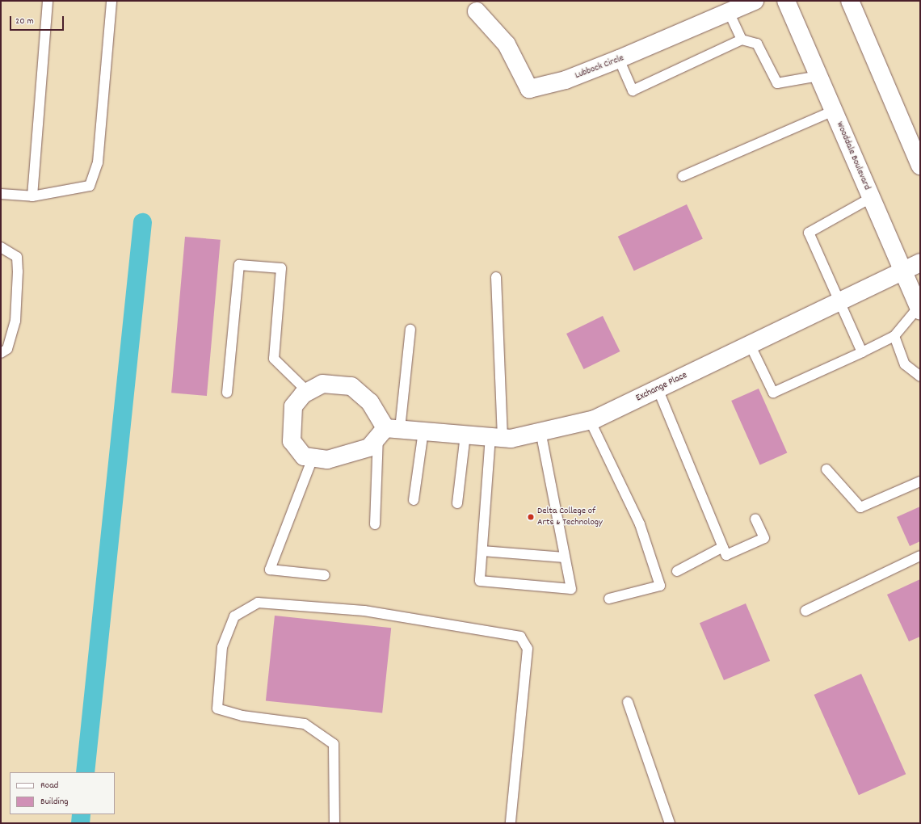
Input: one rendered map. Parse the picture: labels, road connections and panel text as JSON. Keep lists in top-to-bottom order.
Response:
{
  "streets": {
    "street": ["Lubbock Circle", "Wooddale Boulevard", "Exchange Place"]
  },
  "crossings": [
    ["Wooddale Boulevard", "Exchange Place"]
  ],
  "places": ["Delta College of Arts & Technology"],
  "legend": ["Road", "Building"],
  "scale_bar": "20 m"
}
